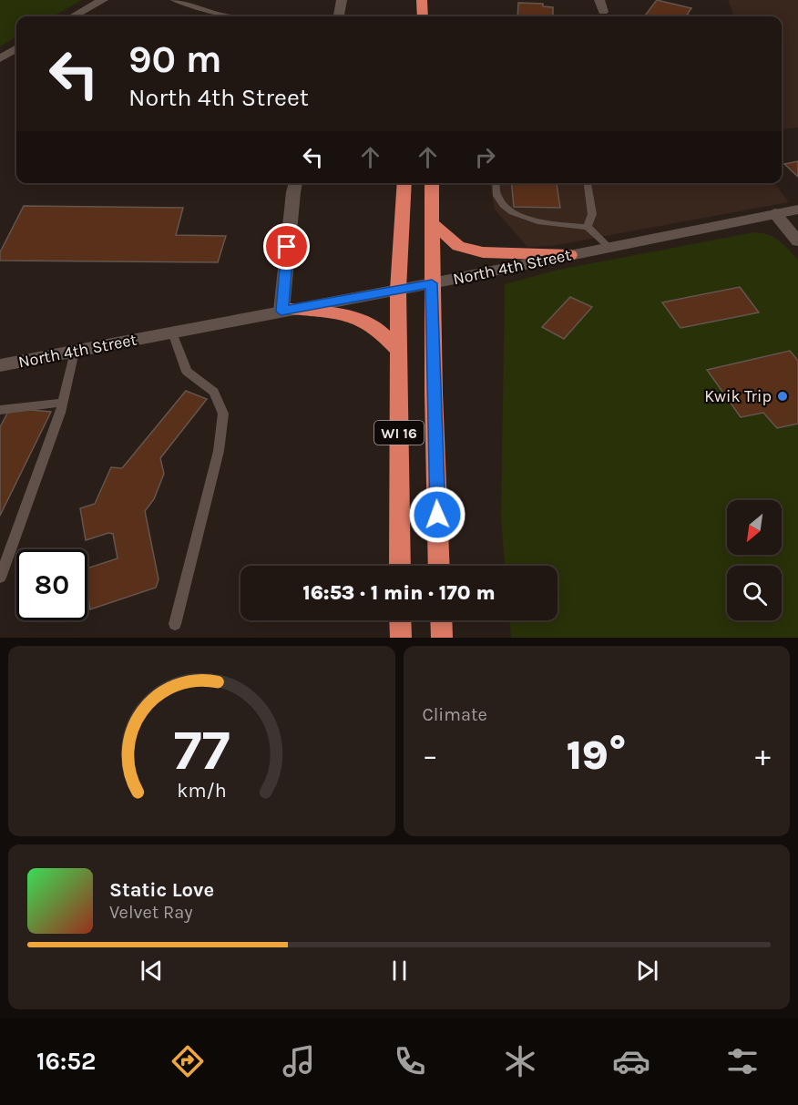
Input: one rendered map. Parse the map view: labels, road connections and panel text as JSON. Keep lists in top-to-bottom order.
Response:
{
  "streets": {
    "highway": ["WI 16"],
    "street": ["North 4th Street"]
  },
  "crossings": [
    ["North 4th Street", "WI 16"]
  ],
  "places": ["Kwik Trip"],
  "north": "bottom left",
  "page": {
    "turn": ["90 m", "North 4th Street"],
    "limit": "80",
    "trip": "16:53 · 1 min · 170 m",
    "tile": "Climate",
    "heat": ["−", "19°", "+"],
    "song": ["Static Love", "Velvet Ray"],
    "tabs": "16:52",
    "gauge": ["77", "km/h"]
  }
}
